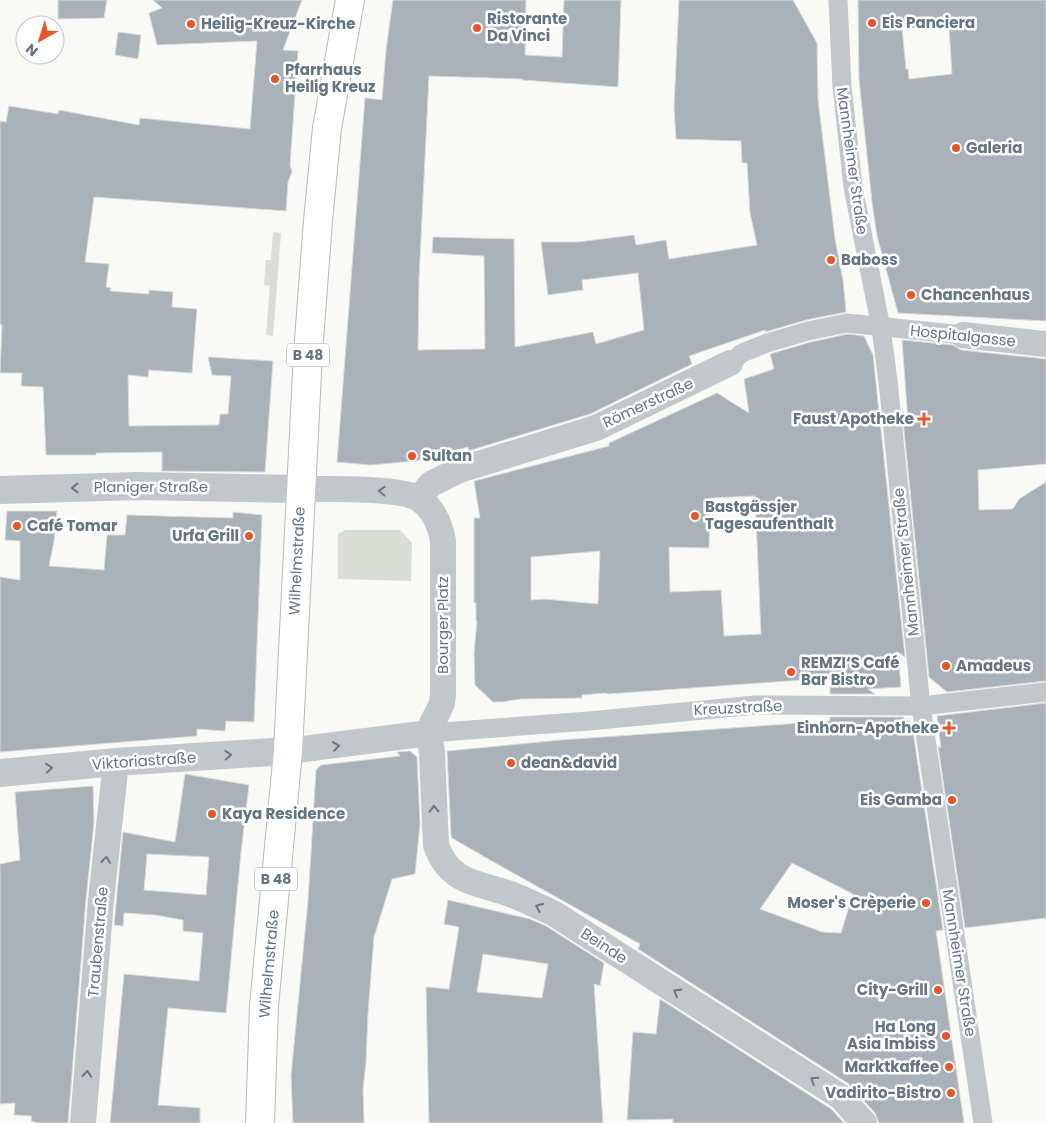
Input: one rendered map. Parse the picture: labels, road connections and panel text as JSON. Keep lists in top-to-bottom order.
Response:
{
  "streets": {
    "main road": ["B 48", "Wilhelmstraße"],
    "street": [
      "Mannheimer Straße",
      "Hospitalgasse",
      "Römerstraße",
      "Planiger Straße",
      "Bourger Platz",
      "Kreuzstraße",
      "Viktoriastraße",
      "Traubenstraße",
      "Beinde"
    ]
  },
  "crossings": [
    ["Mannheimer Straße", "Hospitalgasse"],
    ["Mannheimer Straße", "Römerstraße"],
    ["Mannheimer Straße", "Kreuzstraße"],
    ["Hospitalgasse", "Römerstraße"],
    ["Römerstraße", "Bourger Platz"],
    ["Planiger Straße", "Wilhelmstraße"],
    ["Wilhelmstraße", "Viktoriastraße"],
    ["Bourger Platz", "Kreuzstraße"],
    ["Bourger Platz", "Beinde"],
    ["Kreuzstraße", "Beinde"],
    ["Viktoriastraße", "Traubenstraße"]
  ],
  "one_way": [
    "Planiger Straße",
    "Viktoriastraße",
    "Traubenstraße",
    "Beinde"
  ],
  "places": {
    "other": [
      "Eis Panciera",
      "Heilig-Kreuz-Kirche",
      "Ristorante Da Vinci",
      "Pfarrhaus Heilig Kreuz",
      "Galeria",
      "Baboss",
      "Chancenhaus",
      "Sultan",
      "Bastgässjer Tagesaufenthalt",
      "Café Tomar",
      "Urfa Grill",
      "Amadeus",
      "REMZI‘S Café Bar Bistro",
      "dean&david",
      "Eis Gamba",
      "Kaya Residence",
      "Moser's Crèperie",
      "City-Grill",
      "Ha Long Asia Imbiss",
      "Marktkaffee",
      "Vadirito-Bistro"
    ],
    "health": ["Faust Apotheke", "Einhorn-Apotheke"]
  },
  "north": "bottom left"
}
